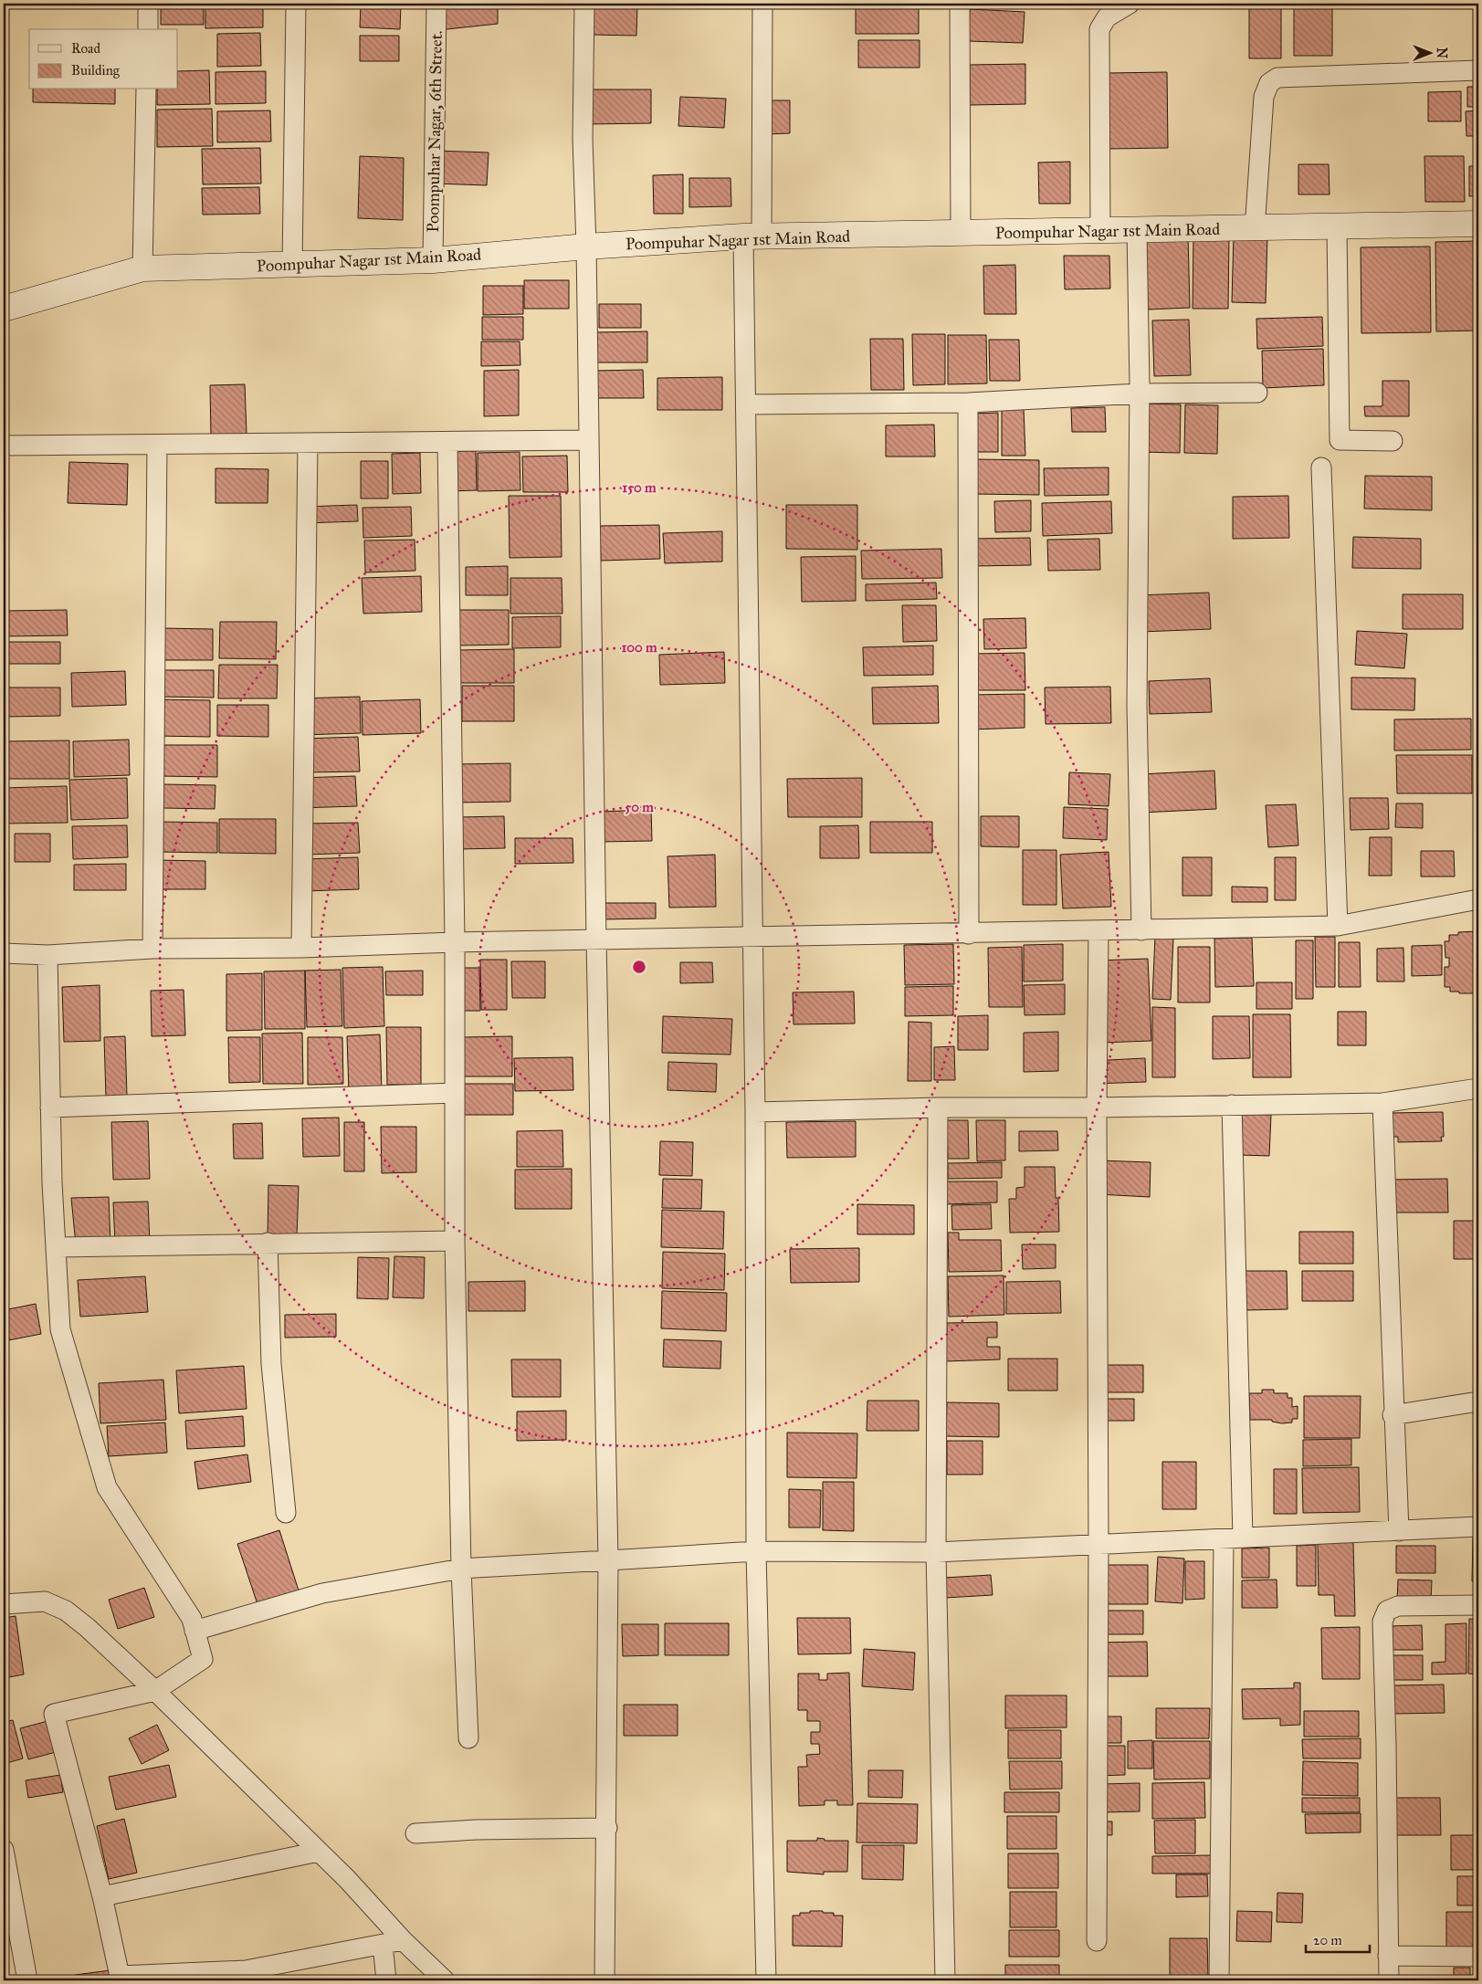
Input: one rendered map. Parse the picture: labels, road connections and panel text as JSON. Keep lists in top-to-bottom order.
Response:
{
  "streets": {
    "main road": ["Poompuhar Nagar 1st Main Road"],
    "street": ["Poompuhar Nagar, 6th Street."]
  },
  "crossings": [
    ["Poompuhar Nagar, 6th Street.", "Poompuhar Nagar 1st Main Road"]
  ],
  "legend": ["Road", "Building"],
  "scale_bar": "20 m",
  "north": "right",
  "rings": ["150 m", "100 m", "50 m"]
}
